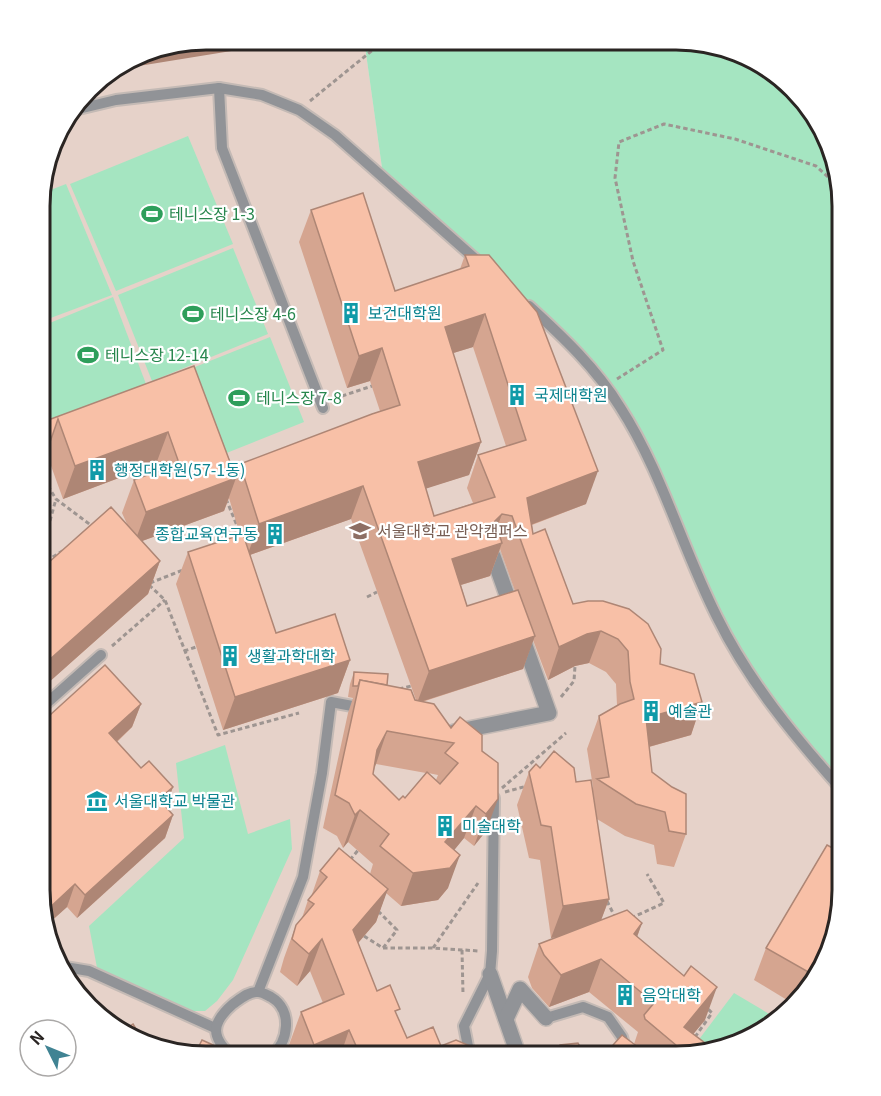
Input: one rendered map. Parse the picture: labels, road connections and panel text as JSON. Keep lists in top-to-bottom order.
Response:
{
  "places": {
    "sports": [
      "테니스장 1-3",
      "테니스장 4-6",
      "테니스장 12-14",
      "테니스장 7-8"
    ],
    "building": [
      "보건대학원",
      "국제대학원",
      "행정대학원(57-1동)",
      "종합교육연구동",
      "생활과학대학",
      "예술관",
      "미술대학",
      "음악대학"
    ],
    "school or university": ["서울대학교 관악캠퍼스"],
    "museum": ["서울대학교 박물관"]
  },
  "north": "top left"
}
